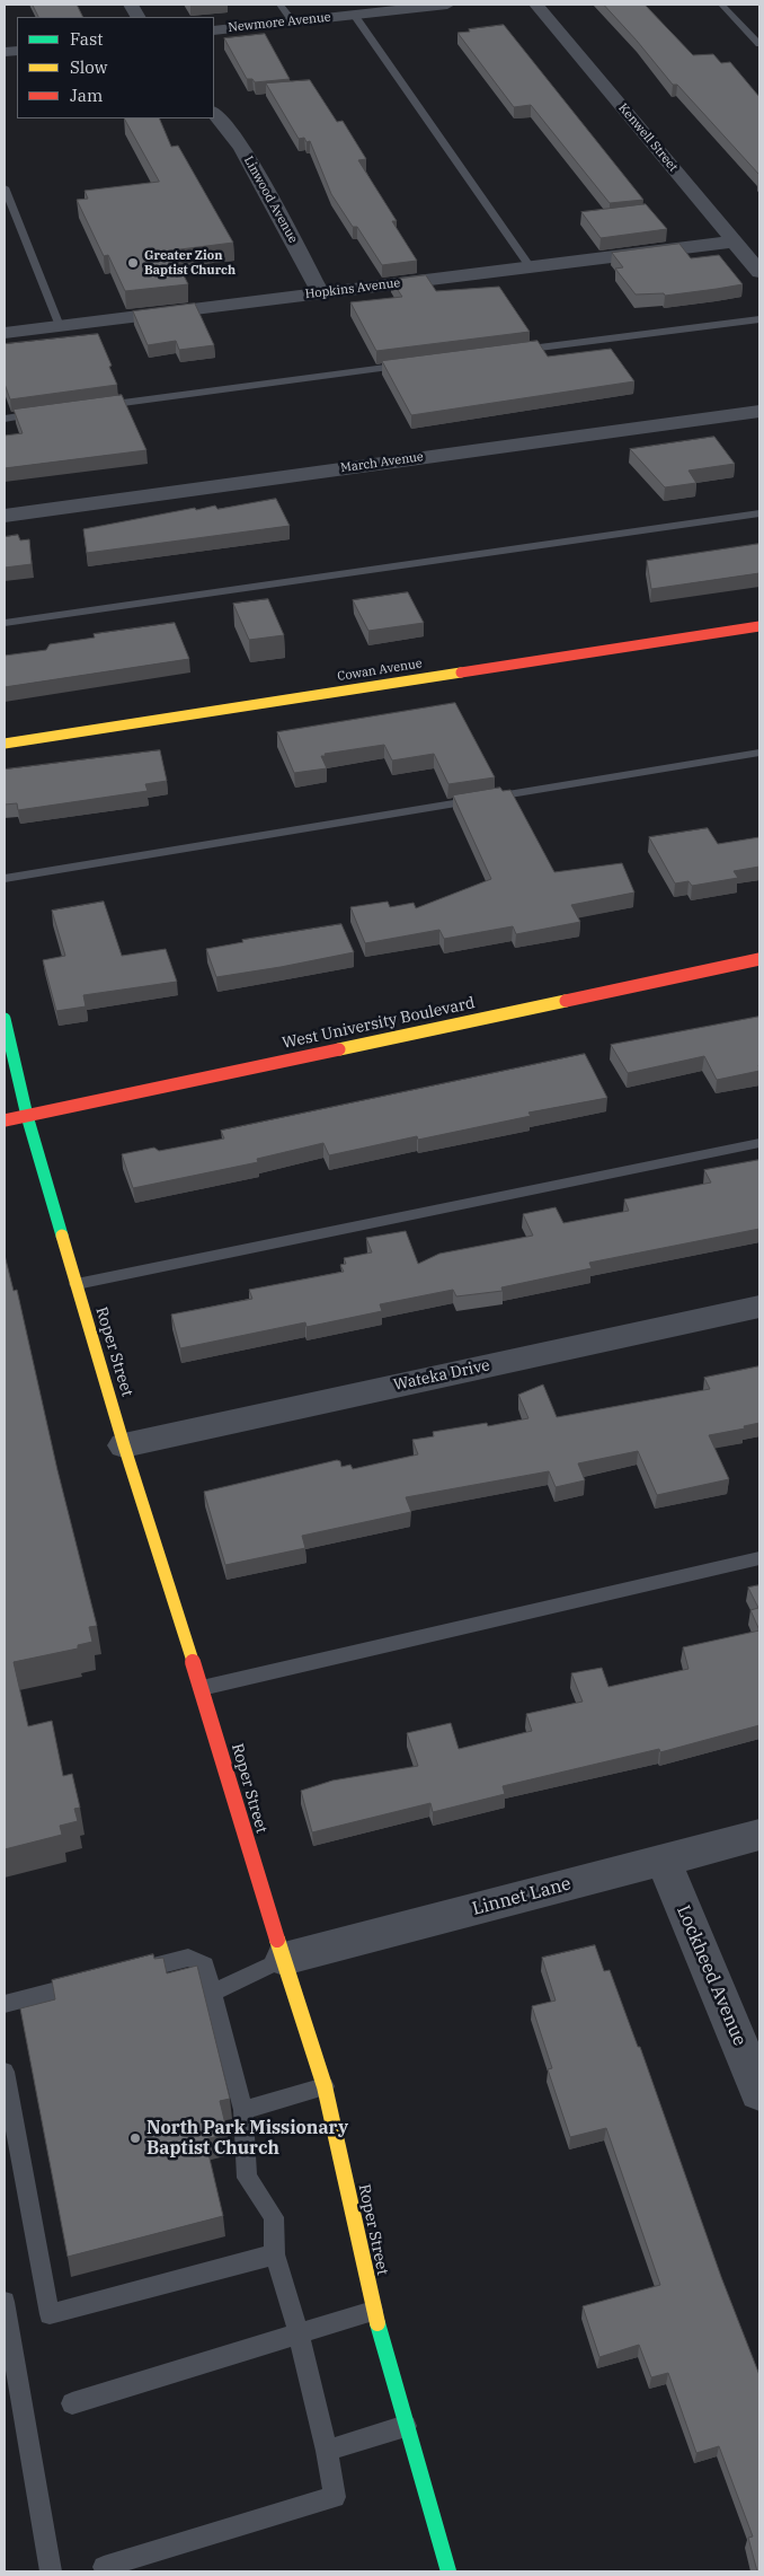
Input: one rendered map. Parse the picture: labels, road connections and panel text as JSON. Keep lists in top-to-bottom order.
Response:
{
  "streets": {
    "street": [
      "Newmore Avenue",
      "Kenwell Street",
      "Linwood Avenue",
      "Hopkins Avenue",
      "March Avenue",
      "Cowan Avenue",
      "West University Boulevard",
      "Roper Street",
      "Wateka Drive",
      "Linnet Lane",
      "Lockheed Avenue"
    ]
  },
  "crossings": [
    ["Kenwell Street", "Hopkins Avenue"],
    ["Linwood Avenue", "Hopkins Avenue"],
    ["West University Boulevard", "Roper Street"],
    ["Roper Street", "Wateka Drive"],
    ["Roper Street", "Linnet Lane"],
    ["Linnet Lane", "Lockheed Avenue"]
  ],
  "places": ["Greater Zion Baptist Church", "North Park Missionary Baptist Church"],
  "legend": ["Fast", "Slow", "Jam"]
}
